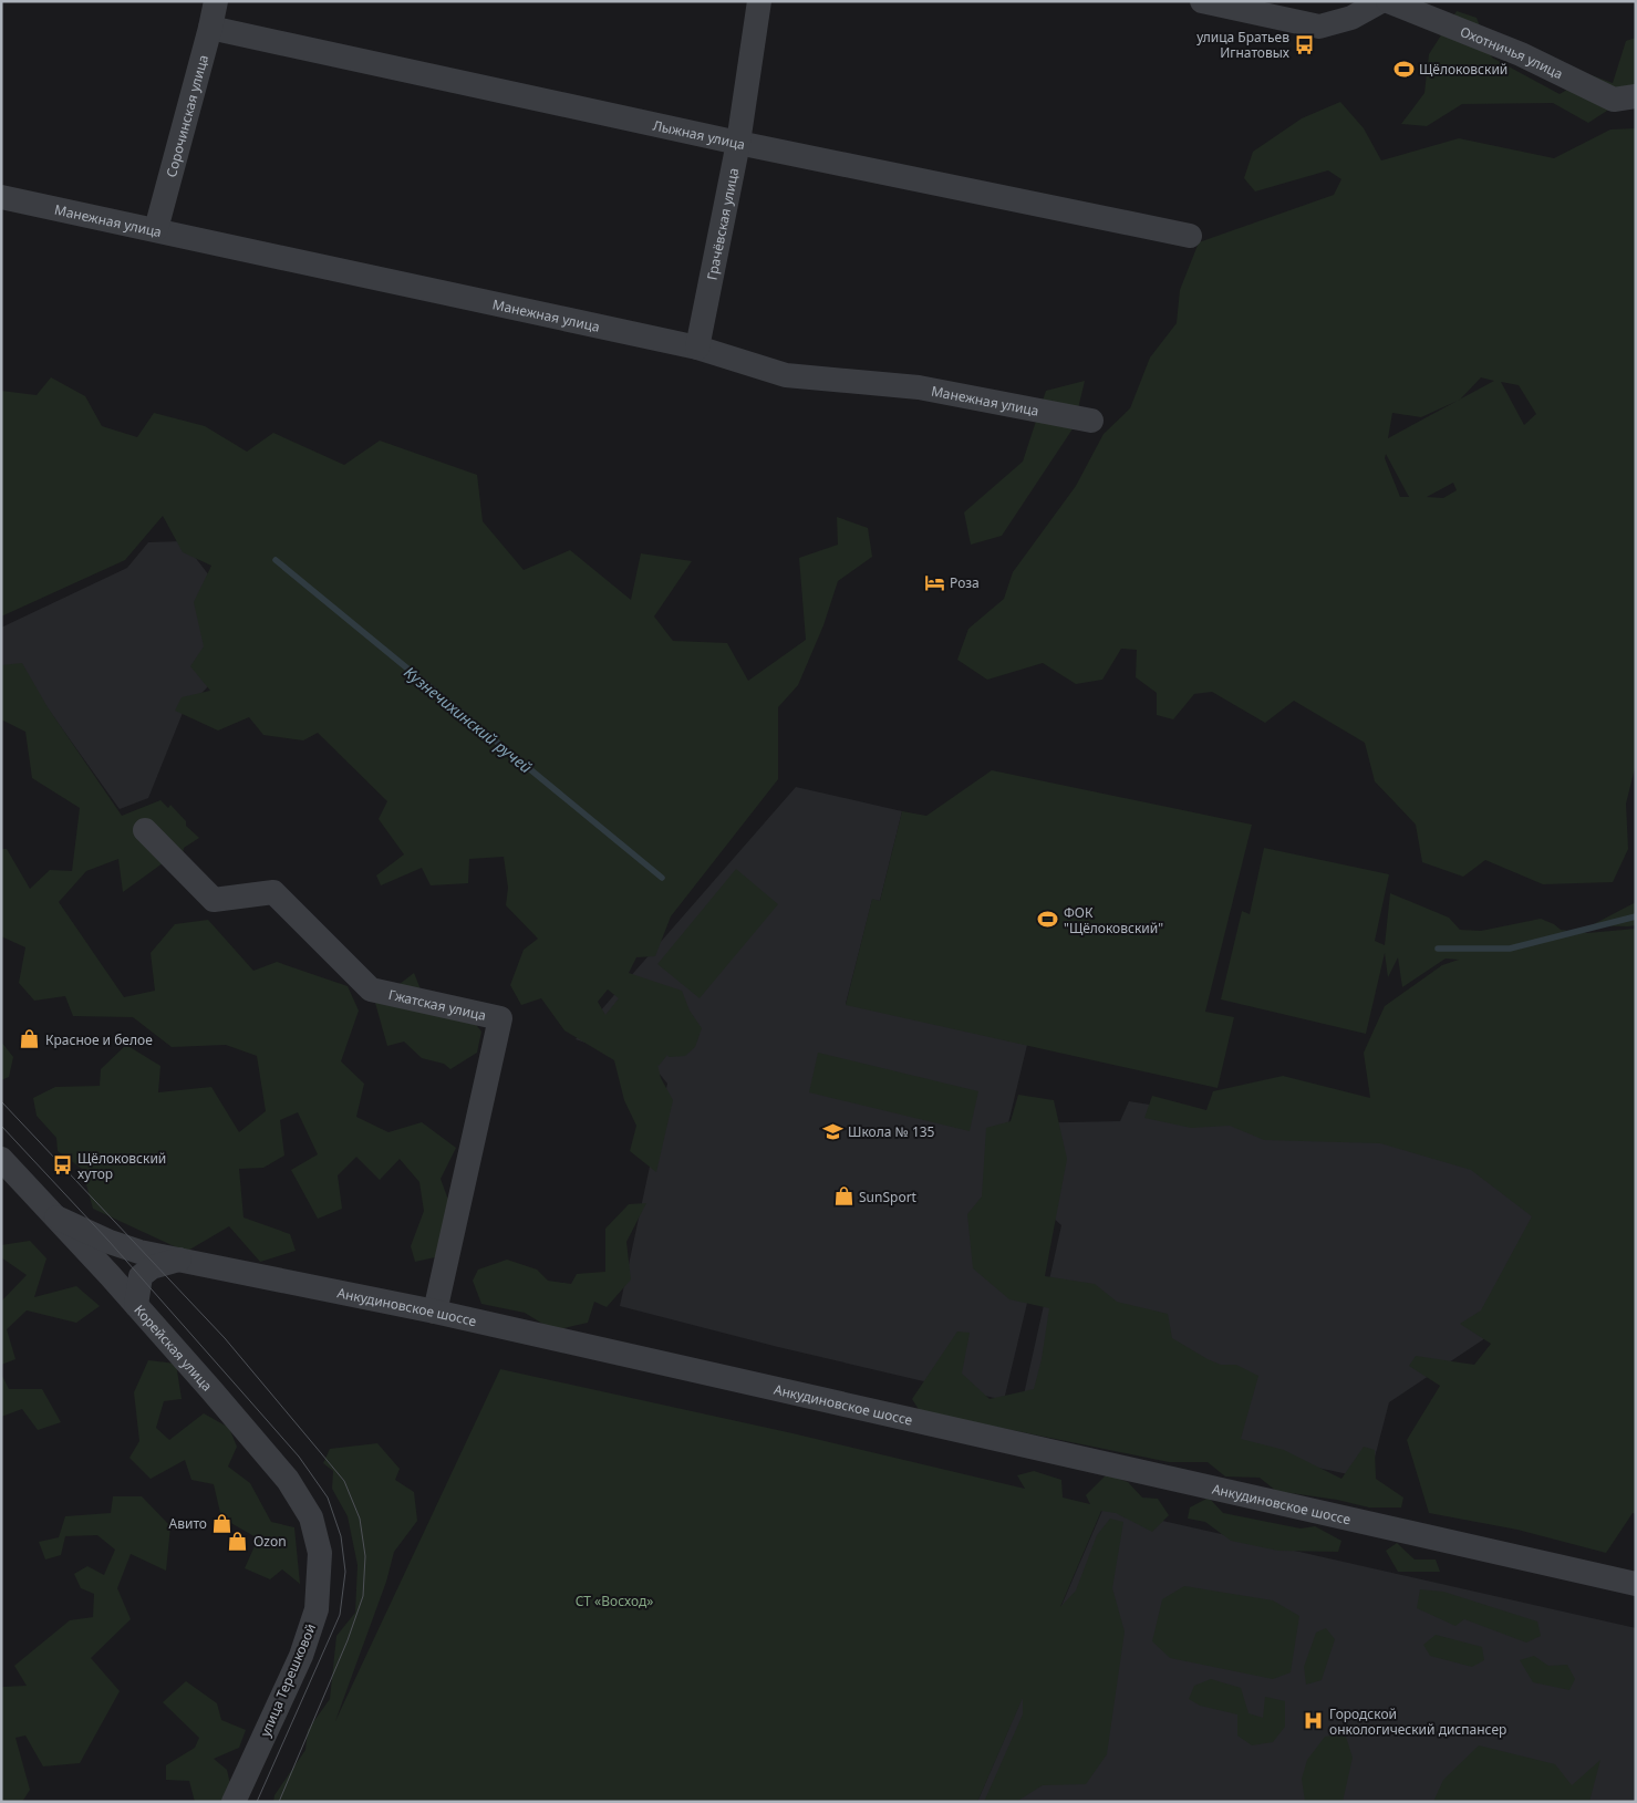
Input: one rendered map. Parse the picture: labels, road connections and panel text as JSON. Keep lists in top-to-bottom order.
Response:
{
  "streets": {
    "street": [
      "Охотничья улица",
      "Сорочинская улица",
      "Лыжная улица",
      "Манежная улица",
      "Грачёвская улица",
      "Гжатская улица",
      "Анкудиновское шоссе",
      "Корейская улица",
      "улица Терешковой"
    ]
  },
  "crossings": [
    ["Сорочинская улица", "Лыжная улица"],
    ["Сорочинская улица", "Манежная улица"],
    ["Лыжная улица", "Грачёвская улица"],
    ["Манежная улица", "Грачёвская улица"],
    ["Гжатская улица", "Анкудиновское шоссе"],
    ["Анкудиновское шоссе", "Корейская улица"],
    ["Корейская улица", "улица Терешковой"]
  ],
  "water": ["Кузнечихинский ручей"],
  "parks": ["СТ «Восход»"],
  "places": {
    "bus stop": ["улица Братьев Игнатовых", "Щёлоковский хутор"],
    "sports": ["Щёлоковский", "ФОК \"Щёлоковский\""],
    "hotel": ["Роза"],
    "shop": [
      "Красное и белое",
      "SunSport",
      "Авито",
      "Ozon"
    ],
    "school or university": ["Школа № 135"],
    "hospital": ["Городской онкологический диспансер"]
  }
}
